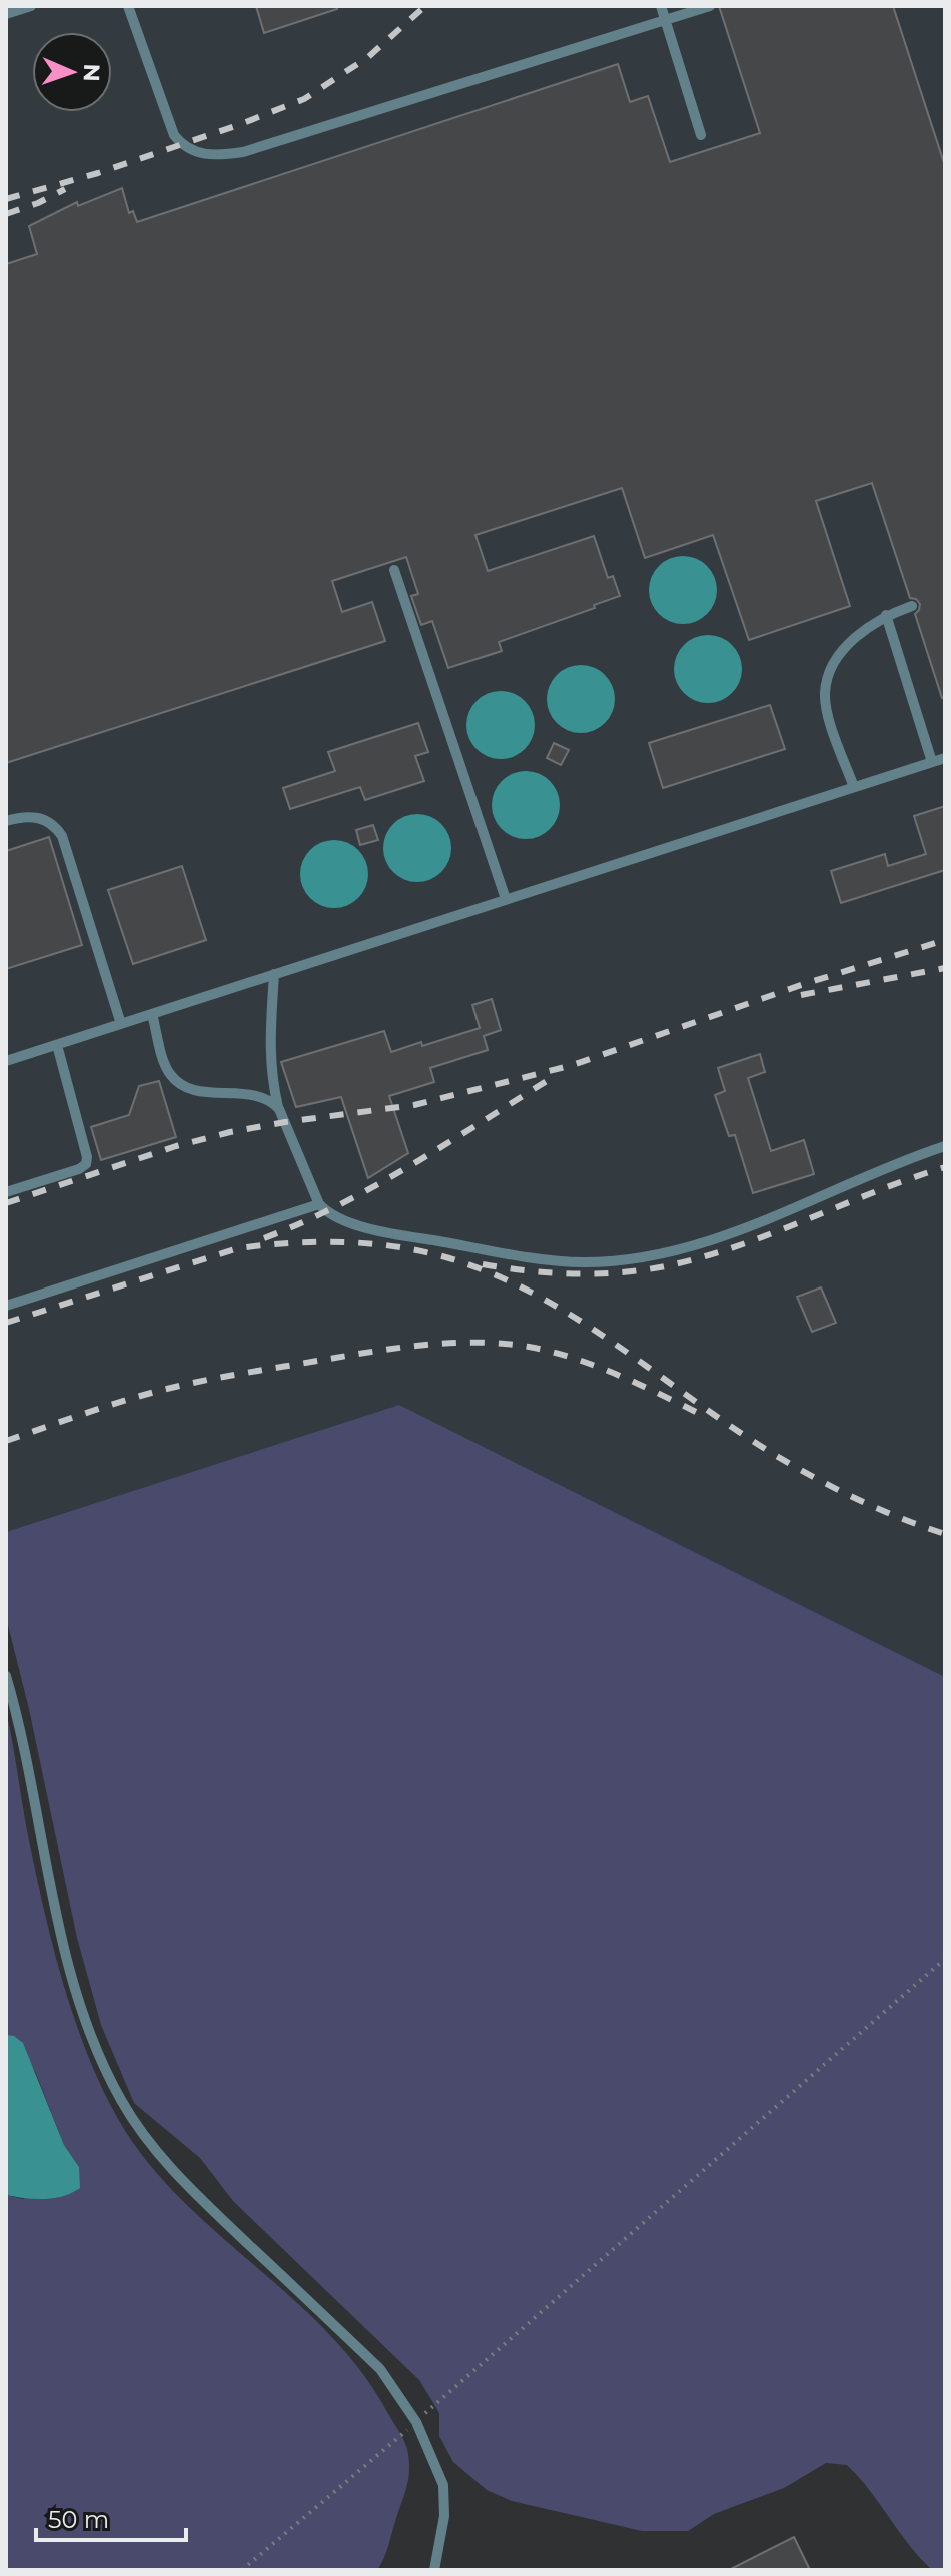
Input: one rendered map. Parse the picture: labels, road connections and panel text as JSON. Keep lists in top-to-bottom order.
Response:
{
  "scale_bar": "50 m",
  "north": "right"
}
